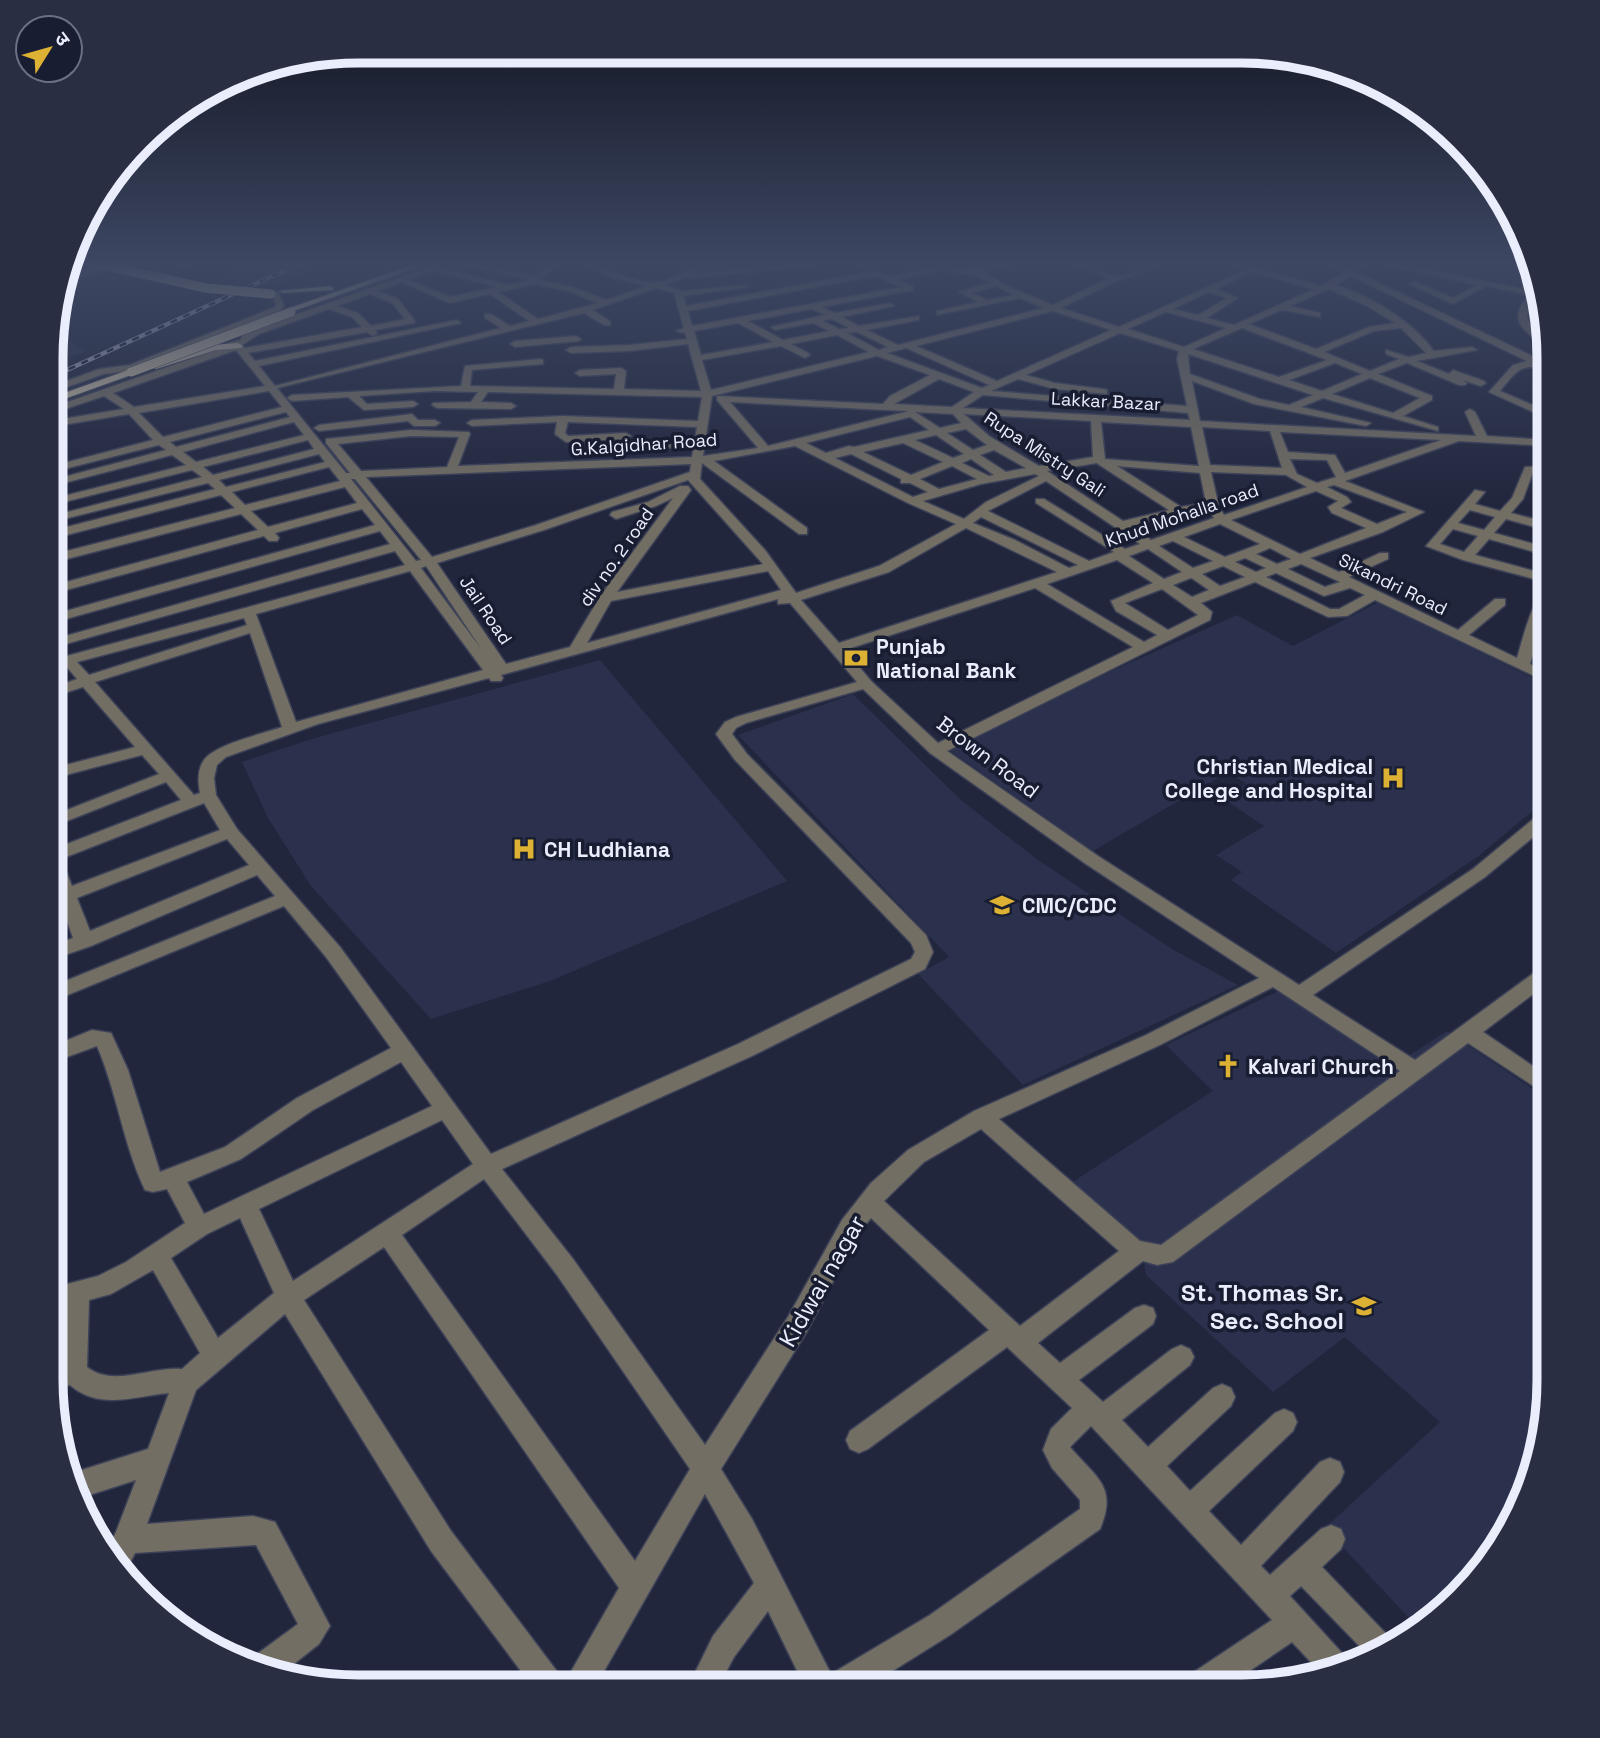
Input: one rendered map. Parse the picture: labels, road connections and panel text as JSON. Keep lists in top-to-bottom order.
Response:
{
  "streets": {
    "street": [
      "Lakkar Bazar",
      "G.Kalgidhar Road",
      "Rupa Mistry Gali",
      "Khud Mohalla road",
      "div no. 2 road",
      "Sikandri Road",
      "Jail Road",
      "Brown Road",
      "Kidwai nagar"
    ]
  },
  "crossings": [
    ["Lakkar Bazar", "G.Kalgidhar Road"],
    ["Lakkar Bazar", "Rupa Mistry Gali"],
    ["Lakkar Bazar", "Khud Mohalla road"],
    ["G.Kalgidhar Road", "Jail Road"],
    ["Rupa Mistry Gali", "Khud Mohalla road"],
    ["Rupa Mistry Gali", "Jail Road"],
    ["Khud Mohalla road", "Sikandri Road"],
    ["Khud Mohalla road", "Brown Road"],
    ["div no. 2 road", "Jail Road"],
    ["div no. 2 road", "Brown Road"],
    ["Jail Road", "Brown Road"],
    ["Brown Road", "Kidwai nagar"]
  ],
  "places": {
    "bank": ["Punjab National Bank"],
    "hospital": ["Christian Medical College and Hospital", "CH Ludhiana"],
    "school or university": ["CMC/CDC", "St. Thomas Sr. Sec. School"],
    "church": ["Kalvari Church"]
  },
  "north": "top right"
}
